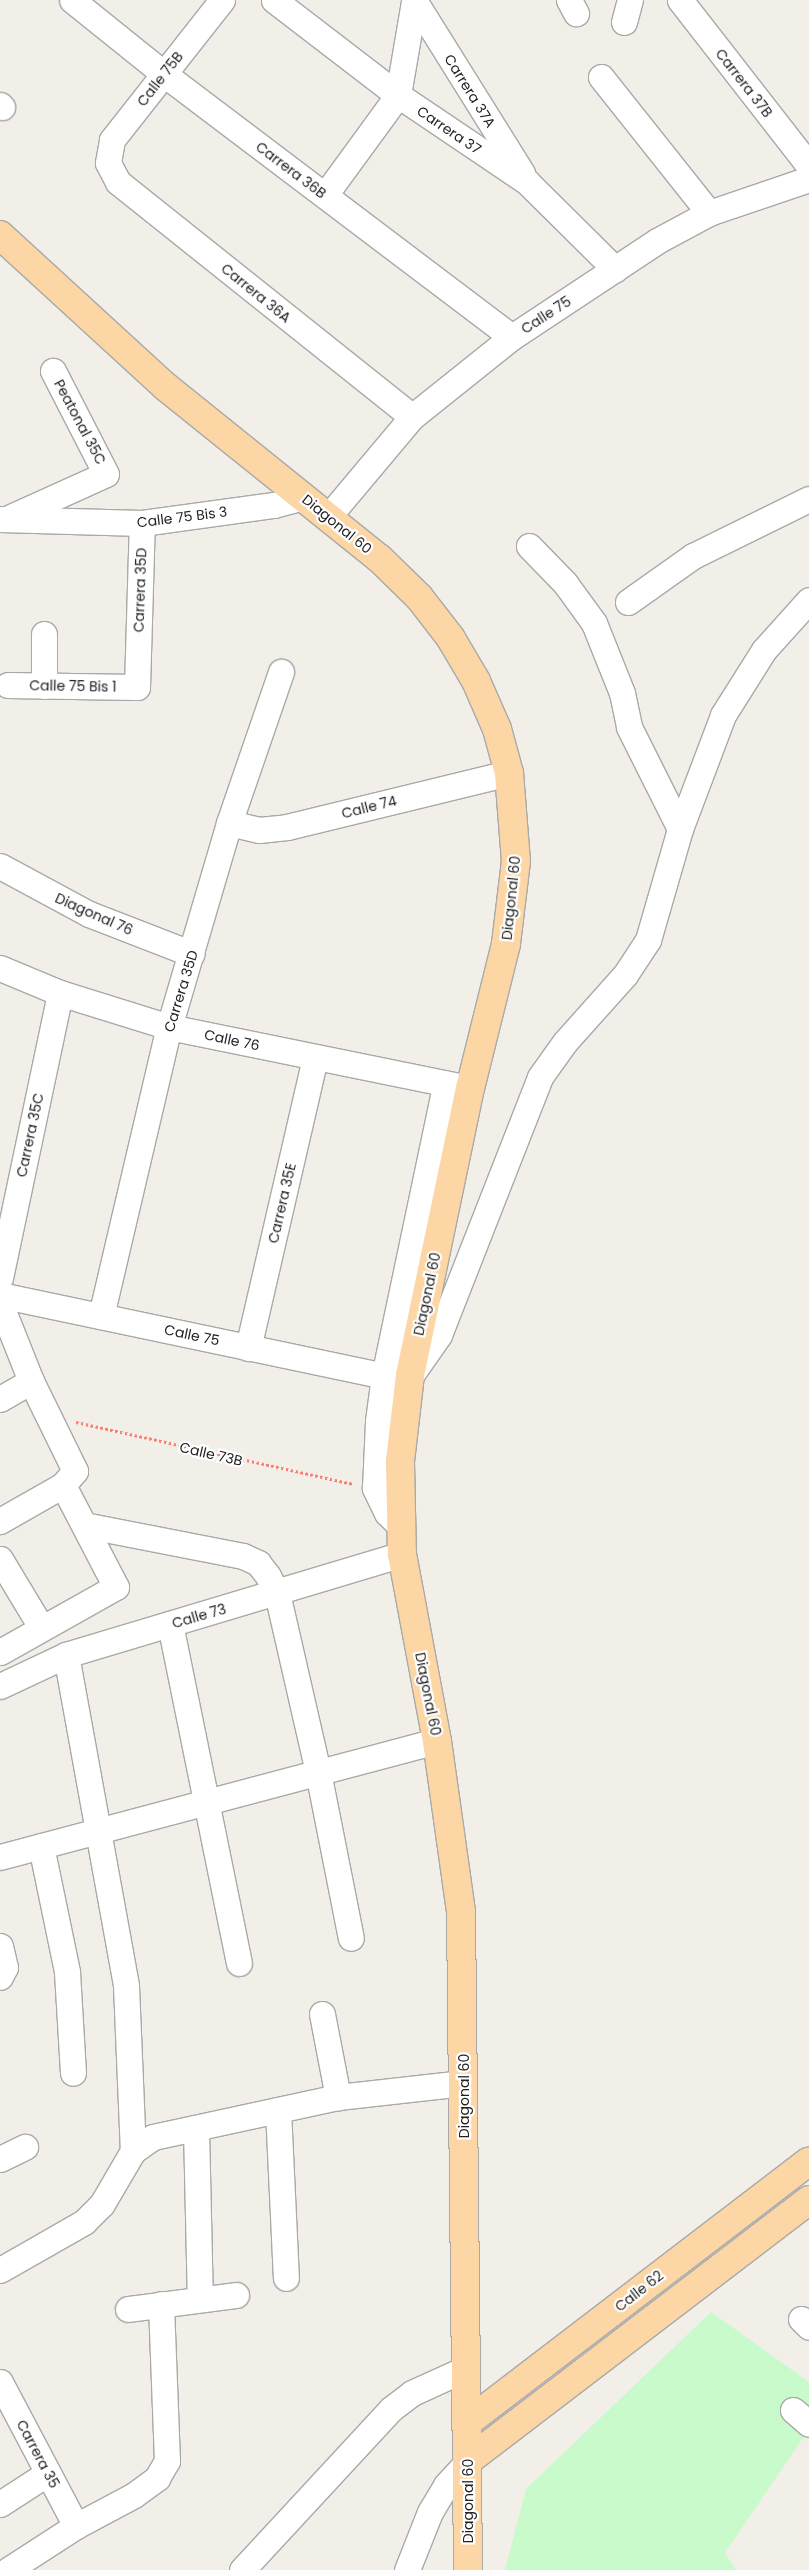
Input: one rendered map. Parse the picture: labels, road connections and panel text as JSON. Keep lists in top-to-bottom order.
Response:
{
  "streets": {
    "main road": ["Diagonal 60", "Calle 62"],
    "street": [
      "Calle 75B",
      "Carrera 37B",
      "Carrera 37A",
      "Carrera 37",
      "Carrera 36B",
      "Carrera 36A",
      "Calle 75",
      "Peatonal 35C",
      "Calle 75 Bis 3",
      "Carrera 35D",
      "Calle 75 Bis 1",
      "Calle 74",
      "Diagonal 76",
      "Calle 76",
      "Carrera 35C",
      "Carrera 35E",
      "Calle 73",
      "Carrera 35"
    ],
    "path": ["Calle 73B"]
  },
  "crossings": [
    ["Calle 75B", "Carrera 36B"],
    ["Calle 75B", "Carrera 36A"],
    ["Carrera 37A", "Carrera 37"],
    ["Carrera 37", "Calle 75"],
    ["Carrera 36B", "Calle 75"],
    ["Carrera 36A", "Calle 75"],
    ["Calle 75", "Diagonal 60"],
    ["Calle 75", "Carrera 35D"],
    ["Calle 75", "Carrera 35E"],
    ["Peatonal 35C", "Calle 75 Bis 3"],
    ["Calle 75 Bis 3", "Diagonal 60"],
    ["Calle 75 Bis 3", "Carrera 35D"],
    ["Diagonal 60", "Calle 74"],
    ["Diagonal 60", "Calle 76"],
    ["Diagonal 60", "Calle 73"],
    ["Diagonal 60", "Calle 62"],
    ["Carrera 35D", "Calle 75 Bis 1"],
    ["Carrera 35D", "Calle 74"],
    ["Carrera 35D", "Diagonal 76"],
    ["Carrera 35D", "Calle 76"],
    ["Calle 76", "Carrera 35C"],
    ["Calle 76", "Carrera 35E"]
  ]
}
